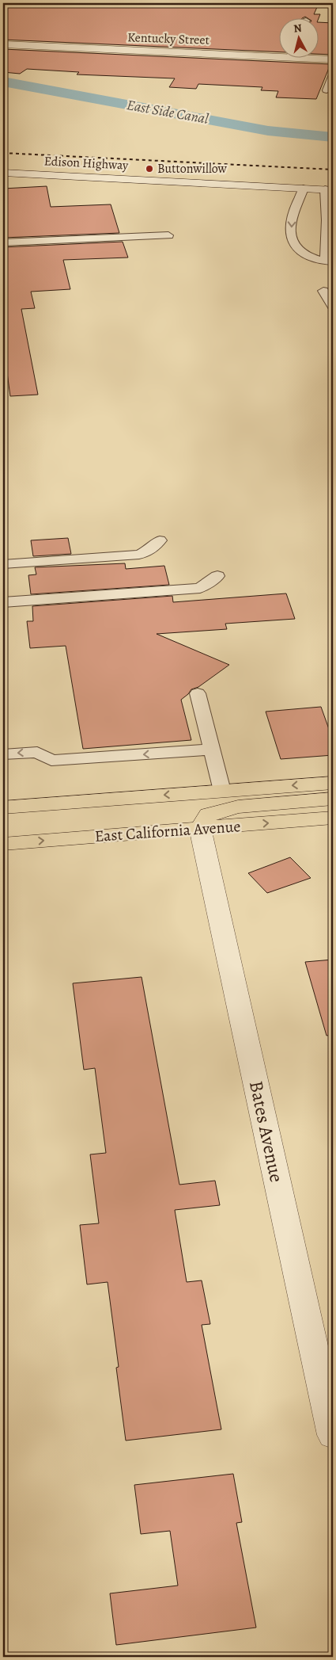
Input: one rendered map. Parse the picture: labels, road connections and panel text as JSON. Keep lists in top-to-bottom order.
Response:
{
  "streets": {
    "main road": ["East California Avenue"],
    "street": ["Kentucky Street", "Edison Highway", "Bates Avenue"]
  },
  "crossings": [
    ["East California Avenue", "Bates Avenue"]
  ],
  "water": ["East Side Canal"],
  "places": ["Buttonwillow"],
  "north": "top"
}
